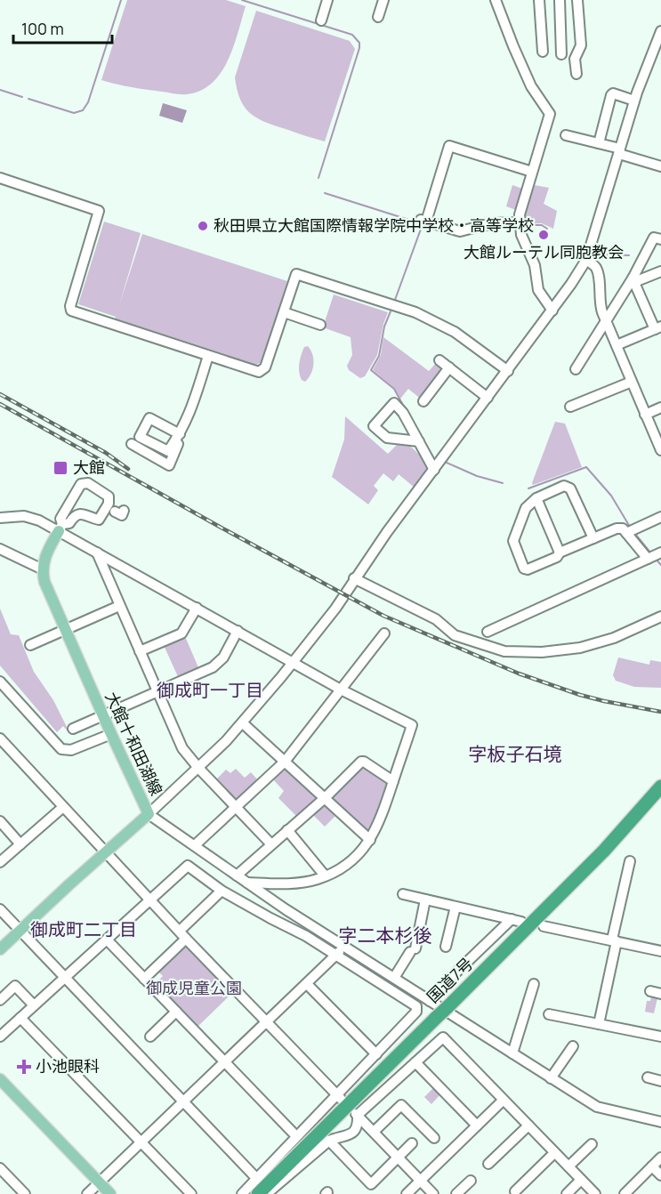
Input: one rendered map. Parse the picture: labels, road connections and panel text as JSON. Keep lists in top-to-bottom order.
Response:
{
  "streets": {
    "highway": ["国道7号"],
    "main road": ["大館十和田湖線"]
  },
  "districts": [
    "御成町一丁目",
    "字板子石境",
    "御成町二丁目",
    "字二本杉後"
  ],
  "parks": ["御成児童公園"],
  "places": {
    "other": ["秋田県立大館国際情報学院中学校・高等学校", "大館ルーテル同胞教会"],
    "transit": ["大館"],
    "health": ["小池眼科"]
  },
  "scale_bar": "100 m"
}
